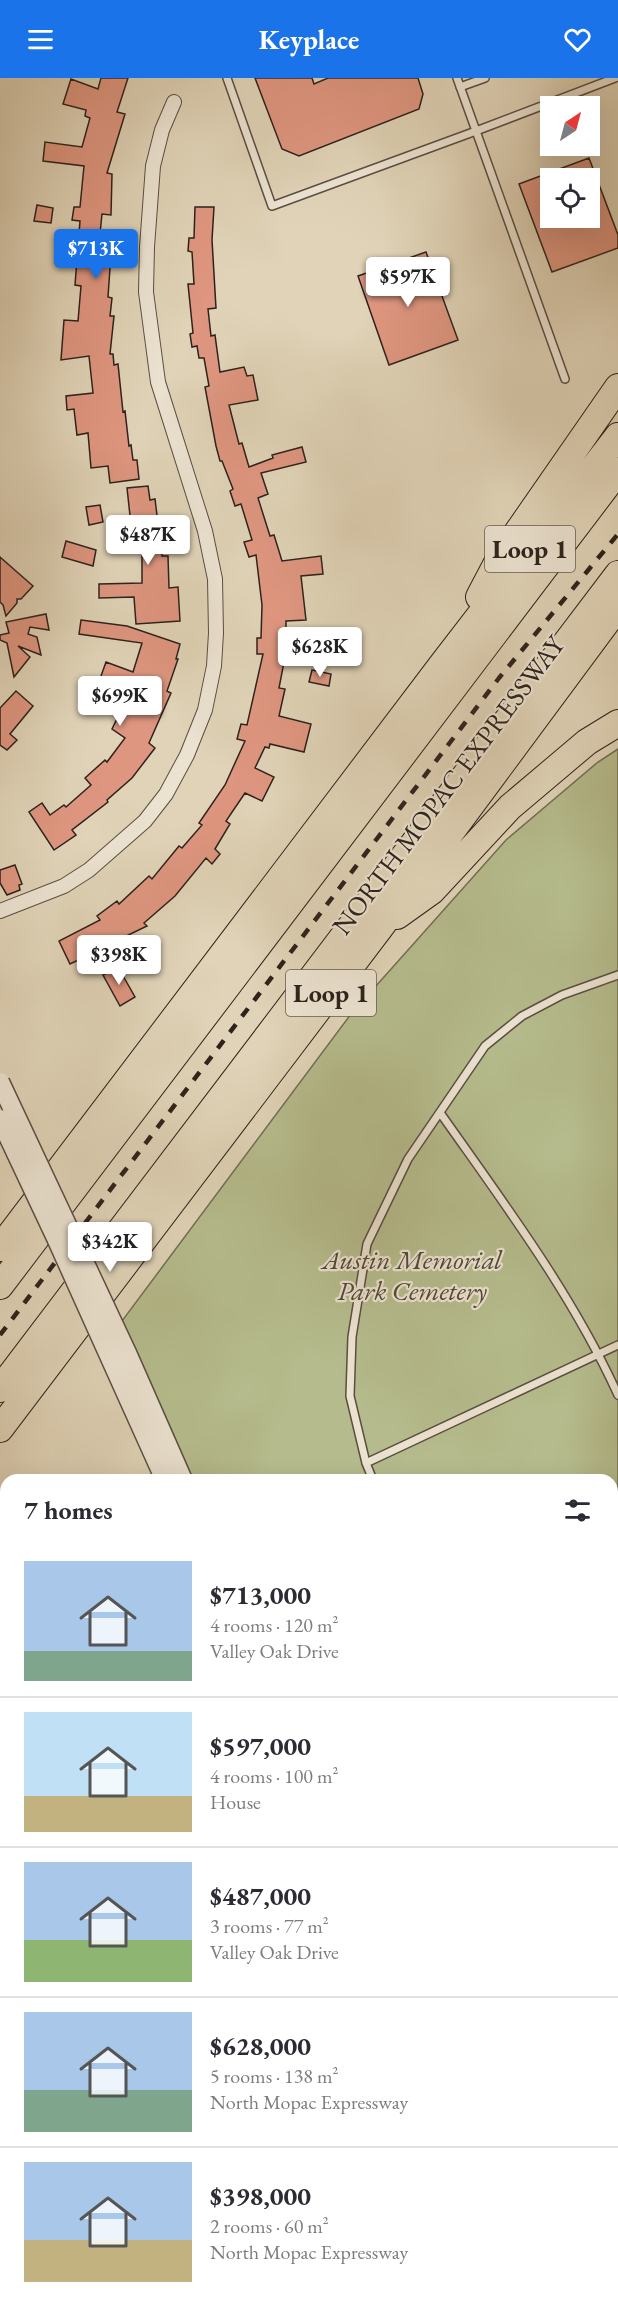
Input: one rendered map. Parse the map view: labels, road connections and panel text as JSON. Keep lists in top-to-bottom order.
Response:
{
  "streets": {
    "highway": ["Loop 1", "NORTH MOPAC EXPRESSWAY"]
  },
  "parks": ["Austin Memorial Park Cemetery"],
  "north": "top right",
  "page": {
    "header": "Keyplace",
    "price": [
      "$713K",
      "$597K",
      "$487K",
      "$628K",
      "$699K",
      "$398K",
      "$342K"
    ],
    "heading": "7 homes",
    "list": [
      {
        "name": "$713,000",
        "note": "4 rooms · 120 m² · Valley Oak Drive"
      },
      {
        "name": "$597,000",
        "note": "4 rooms · 100 m² · House"
      },
      {
        "name": "$487,000",
        "note": "3 rooms · 77 m² · Valley Oak Drive"
      },
      {
        "name": "$628,000",
        "note": "5 rooms · 138 m² · North Mopac Expressway"
      },
      {
        "name": "$398,000",
        "note": "2 rooms · 60 m² · North Mopac Expressway"
      }
    ]
  }
}
